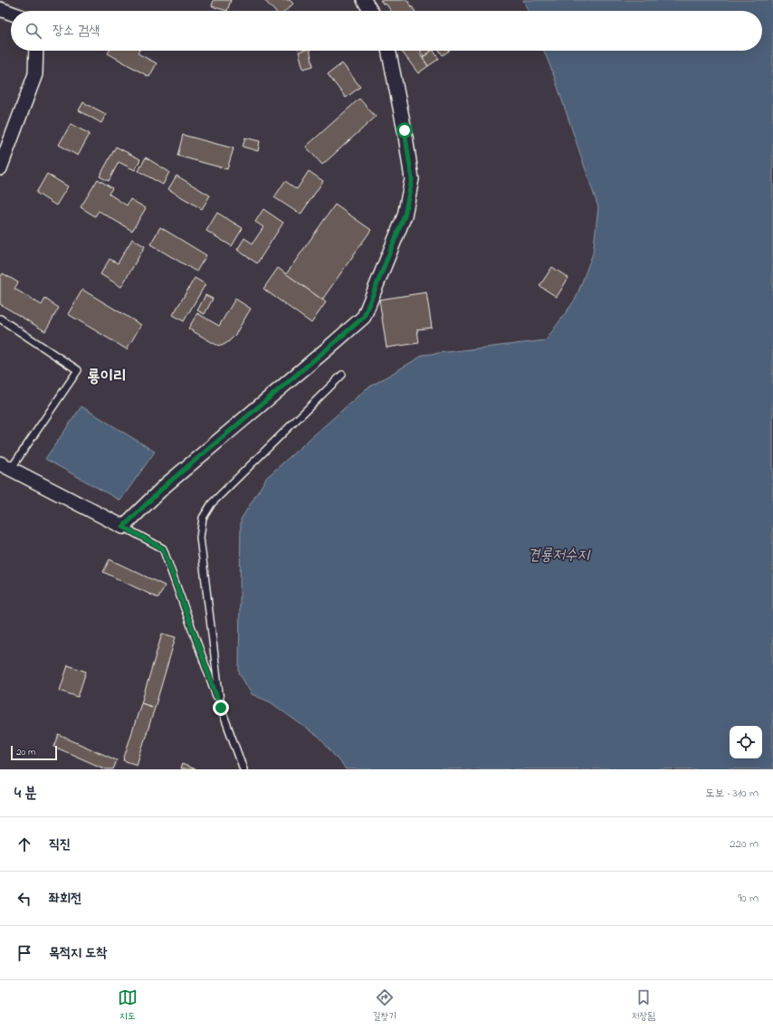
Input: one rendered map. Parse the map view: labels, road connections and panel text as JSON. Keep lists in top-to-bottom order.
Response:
{
  "districts": ["룡이리"],
  "water": ["견룡저수지"],
  "scale_bar": "20 m",
  "page": {
    "search": "장소 검색",
    "scale": "20 m",
    "heading": ["4 분", "도보 · 310 m"],
    "list": [
      ["직진", "220 m"],
      ["좌회전", "90 m"],
      "목적지 도착"
    ],
    "nav": ["지도", "길찾기", "저장됨"]
  }
}
